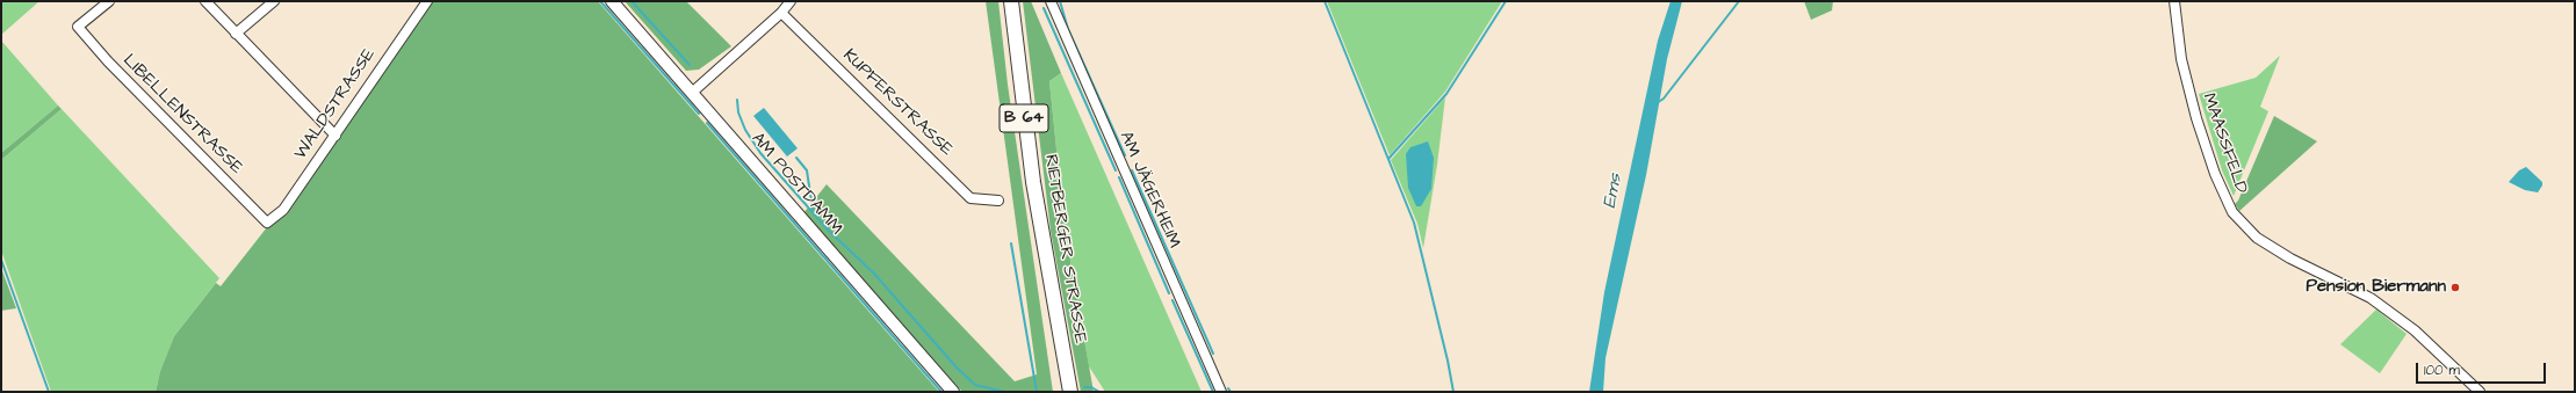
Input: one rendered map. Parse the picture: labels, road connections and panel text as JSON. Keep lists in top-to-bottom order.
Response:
{
  "streets": {
    "main road": ["B 64", "RIETBERGER STRASSE"],
    "street": [
      "KUPFERSTRASSE",
      "WALDSTRASSE",
      "LIBELLENSTRASSE",
      "MAASSFELD",
      "AM POSTDAMM",
      "AM JÄGERHEIM"
    ]
  },
  "crossings": [
    ["WALDSTRASSE", "LIBELLENSTRASSE"]
  ],
  "water": ["Ems"],
  "places": ["Pension Biermann"],
  "scale_bar": "100 m"
}
